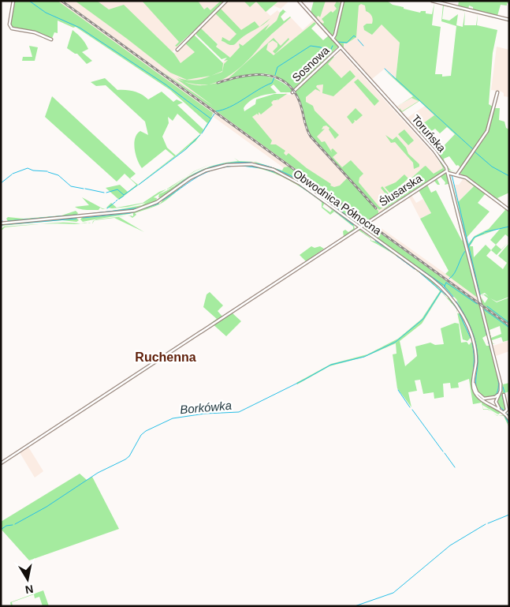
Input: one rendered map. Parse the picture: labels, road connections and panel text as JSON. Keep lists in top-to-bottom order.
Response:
{
  "streets": {
    "street": [
      "Sosnowa",
      "Toruńska",
      "Ślusarska",
      "Obwodnica Północna"
    ]
  },
  "crossings": [
    ["Sosnowa", "Toruńska"],
    ["Toruńska", "Ślusarska"],
    ["Ślusarska", "Obwodnica Północna"]
  ],
  "districts": ["Ruchenna"],
  "water": ["Borkówka"],
  "north": "bottom"
}
